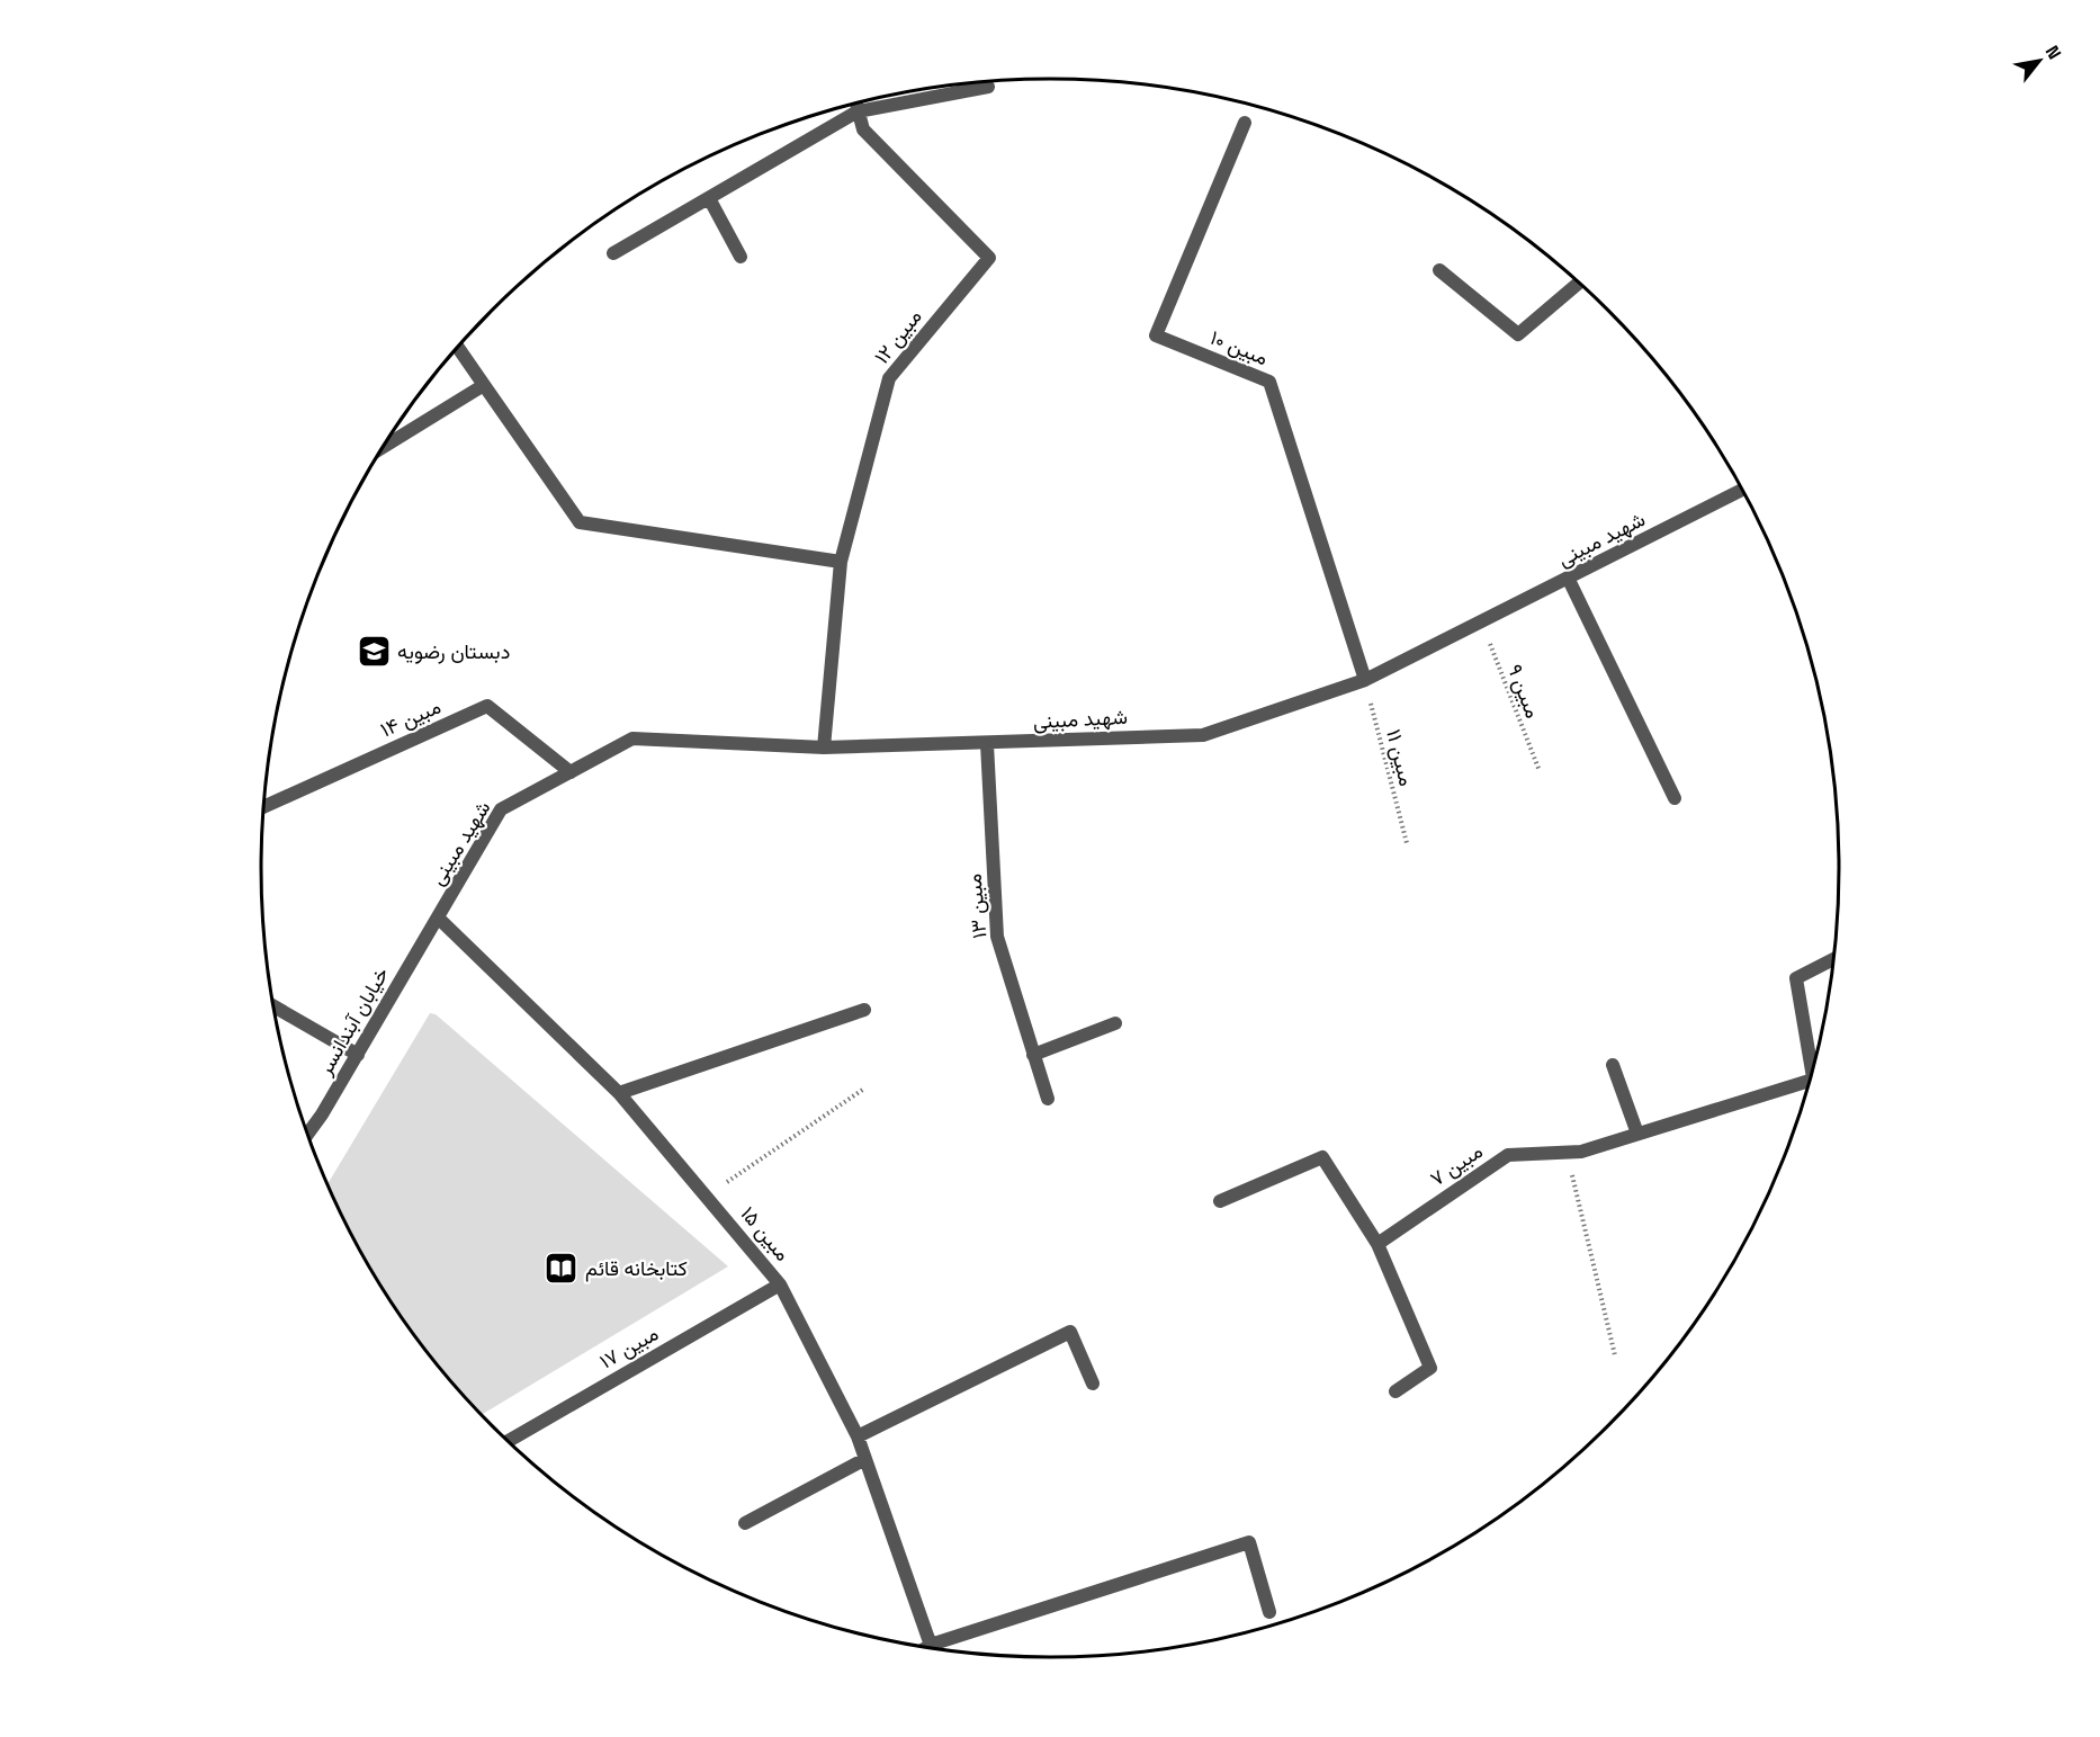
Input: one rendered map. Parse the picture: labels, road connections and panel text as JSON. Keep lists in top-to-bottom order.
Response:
{
  "streets": {
    "street": [
      "مبین ۱۲",
      "مبین ۱۰",
      "شهید مبینی",
      "مبین ۱۴",
      "مبین ۱۳",
      "خیابان آبندانسر",
      "مبین ۷",
      "مبین ۱۵",
      "مبین ۱۷"
    ],
    "path": ["مبین ۹", "مبین ۱۱"]
  },
  "crossings": [
    ["مبین ۱۲", "شهید مبینی"],
    ["مبین ۱۰", "شهید مبینی"],
    ["مبین ۱۰", "مبین ۱۱"],
    ["شهید مبینی", "مبین ۹"],
    ["شهید مبینی", "مبین ۱۴"],
    ["شهید مبینی", "مبین ۱۱"],
    ["شهید مبینی", "مبین ۱۳"],
    ["شهید مبینی", "خیابان آبندانسر"],
    ["شهید مبینی", "مبین ۱۵"],
    ["خیابان آبندانسر", "مبین ۱۵"],
    ["مبین ۱۵", "مبین ۱۷"]
  ],
  "places": {
    "school or university": ["دبستان رضویه"],
    "library": ["کتابخانه قائم"]
  },
  "north": "top right"
}
